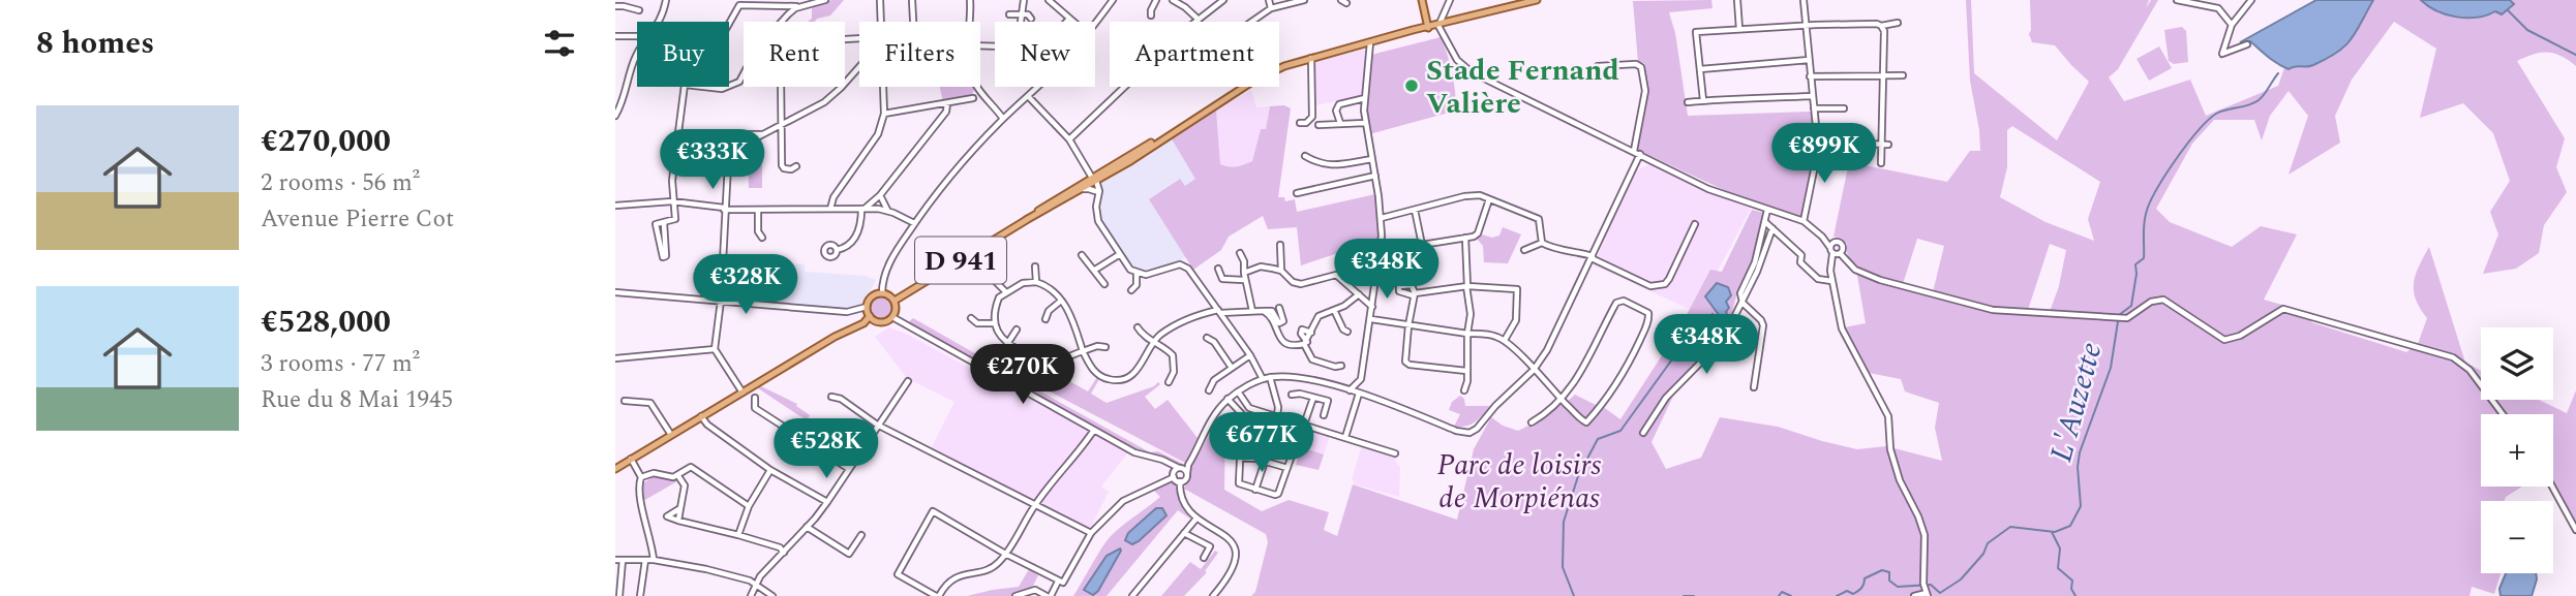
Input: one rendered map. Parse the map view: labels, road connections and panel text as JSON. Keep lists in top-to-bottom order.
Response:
{
  "streets": {
    "main road": ["D 941"]
  },
  "water": ["L'Auzette"],
  "parks": ["Parc de loisirs de Morpiénas"],
  "places": ["Stade Fernand Valière"],
  "page": {
    "heading": "8 homes",
    "chip": [
      "Buy",
      "Rent",
      "Filters",
      "New",
      "Apartment"
    ],
    "list": [
      {
        "name": "€270,000",
        "note": "2 rooms · 56 m² · Avenue Pierre Cot"
      },
      {
        "name": "€528,000",
        "note": "3 rooms · 77 m² · Rue du 8 Mai 1945"
      }
    ],
    "price": [
      "€899K",
      "€333K",
      "€348K",
      "€328K",
      "€348K",
      "€270K",
      "€677K",
      "€528K"
    ],
    "map_buttons": ["+", "−"]
  }
}
